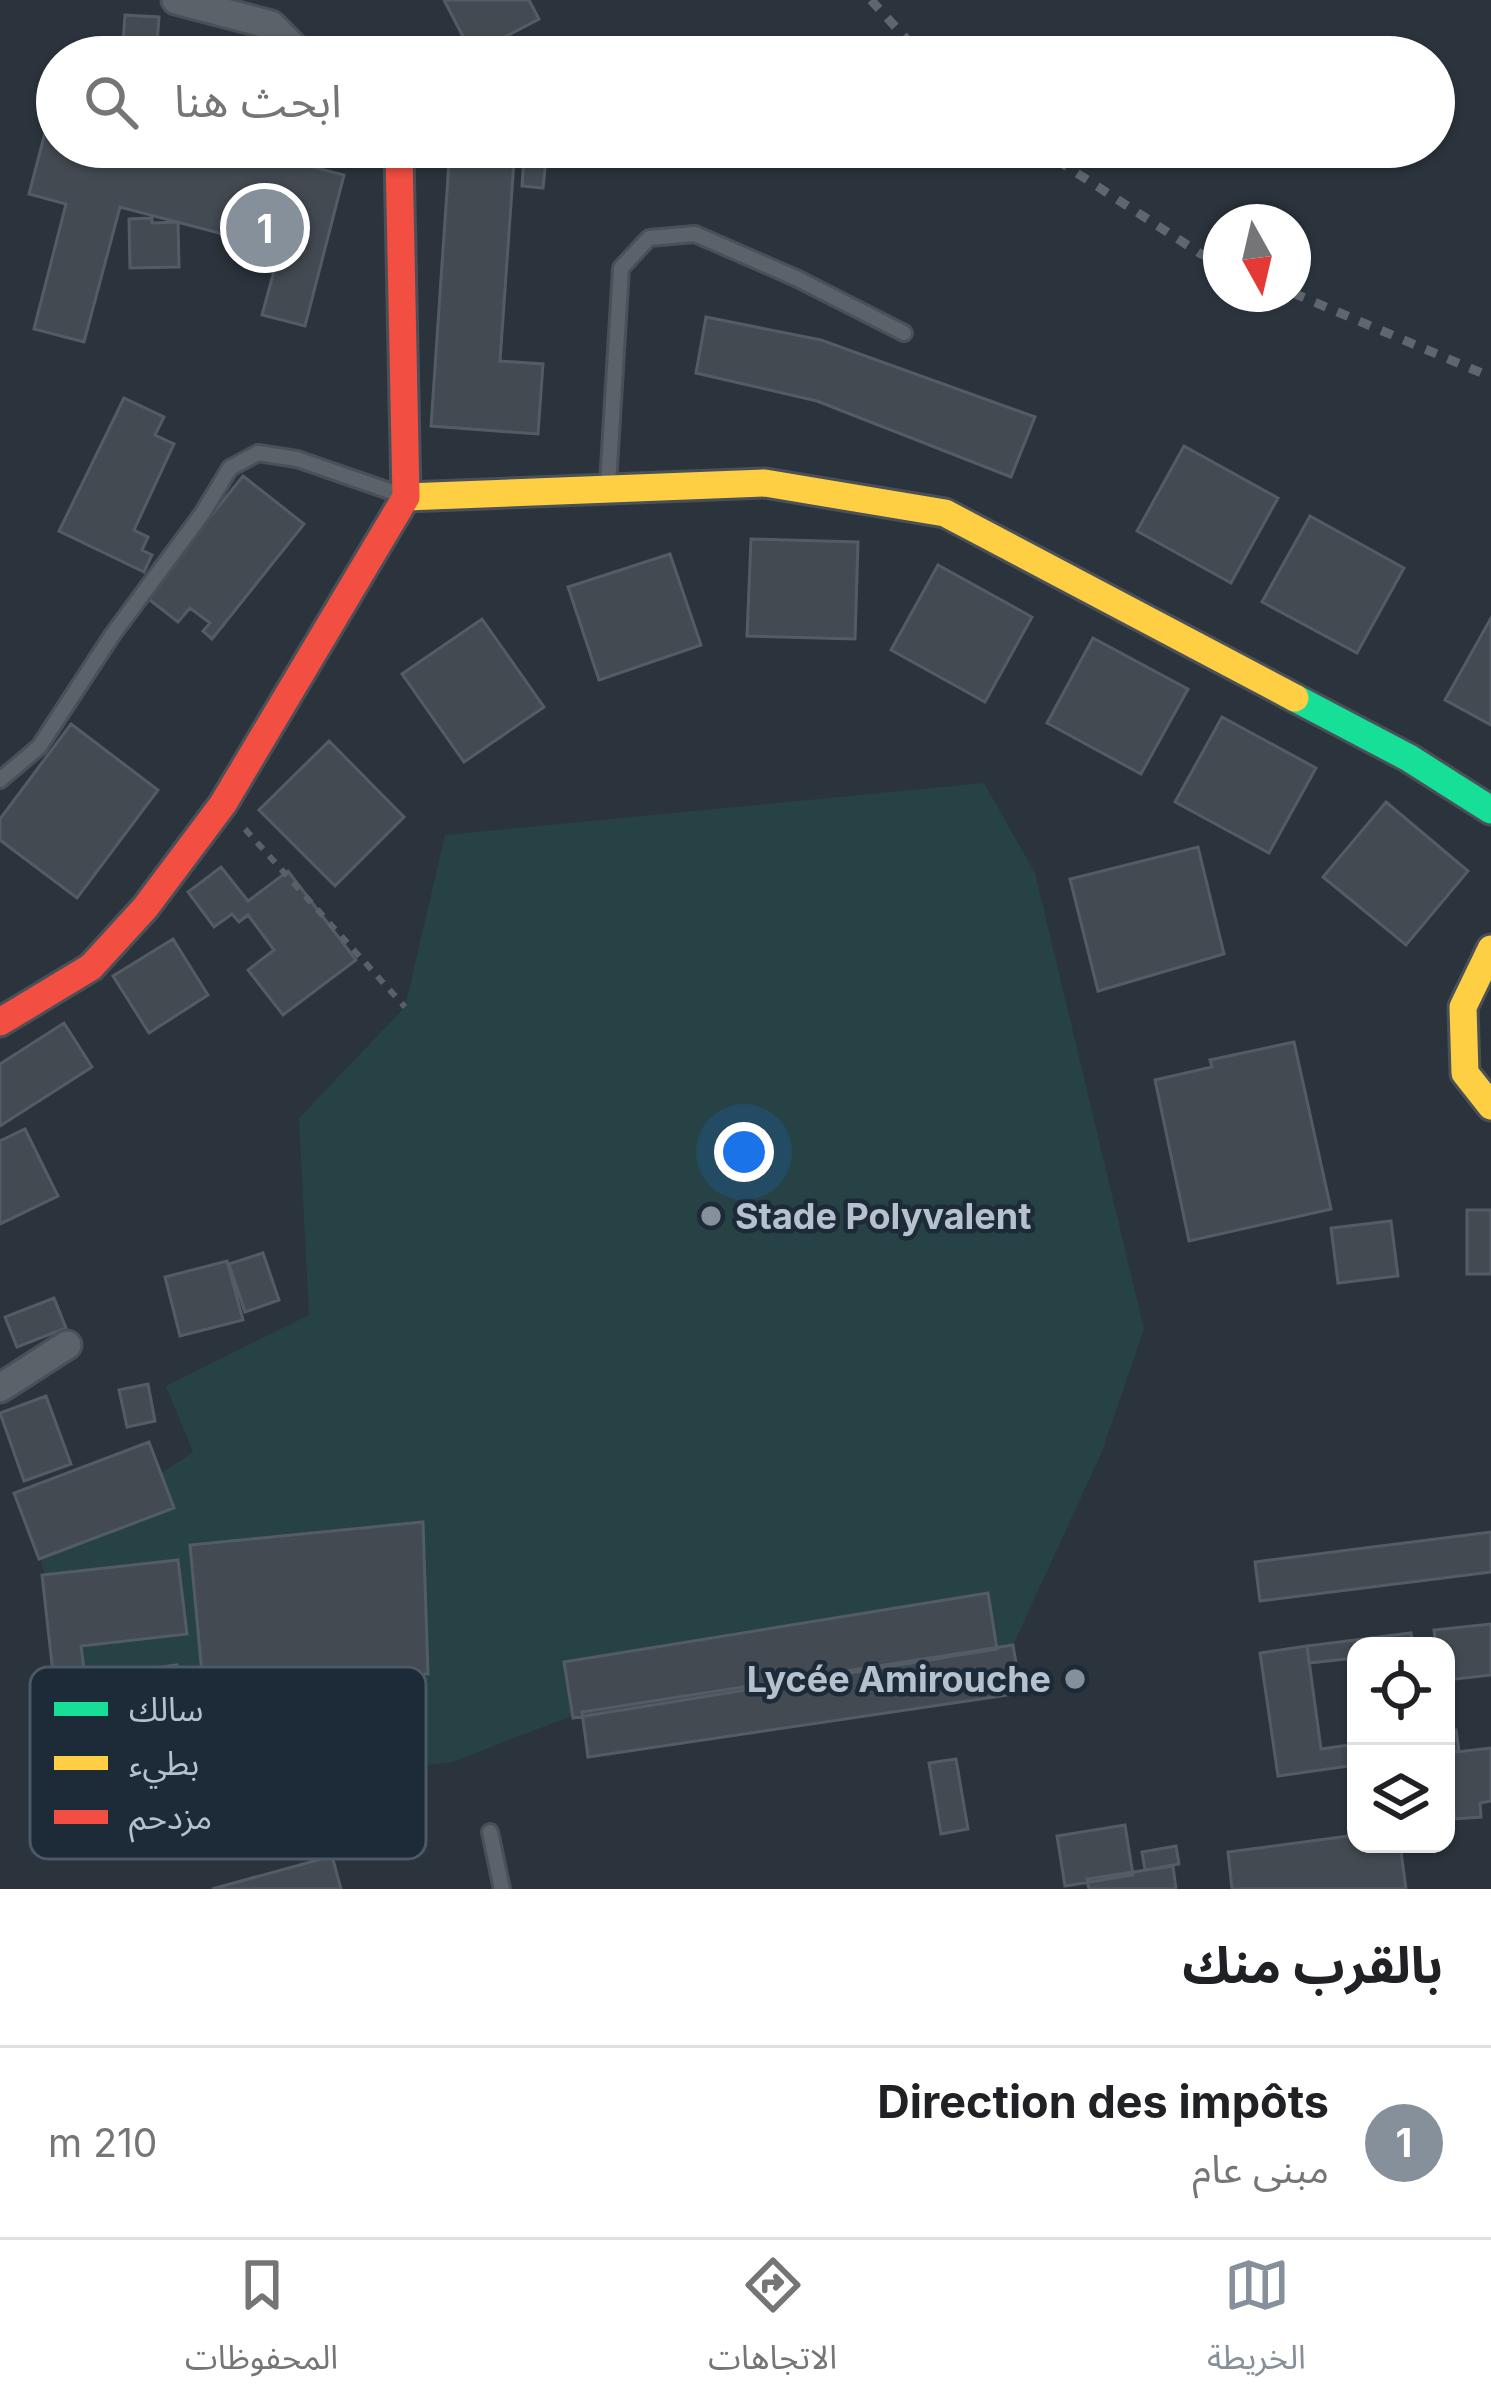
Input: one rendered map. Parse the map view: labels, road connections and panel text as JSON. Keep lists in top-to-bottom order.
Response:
{
  "places": ["Stade Polyvalent", "Lycée Amirouche"],
  "legend": ["سالك", "بطيء", "مزدحم"],
  "north": "bottom",
  "page": {
    "search": "ابحث هنا",
    "pins": "1",
    "heading": "بالقرب منك",
    "list": [
      {
        "mark": "1",
        "name": "Direction des impôts",
        "note": "مبنى عام",
        "value": "210 m"
      }
    ],
    "nav": ["الخريطة", "الاتجاهات", "المحفوظات"]
  }
}
